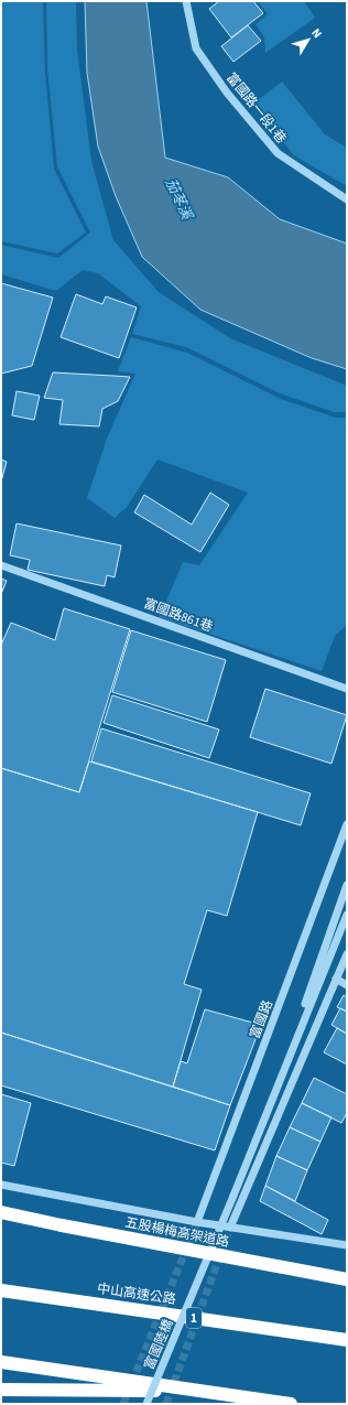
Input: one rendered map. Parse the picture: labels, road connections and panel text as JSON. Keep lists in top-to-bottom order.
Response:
{
  "streets": {
    "highway": ["五股楊梅高架道路", "中山高速公路", "1"],
    "street": [
      "富國路一段1巷",
      "富國路861巷",
      "富國路",
      "富國陸橋"
    ]
  },
  "water": ["茄苳溪"],
  "north": "top right"
}
